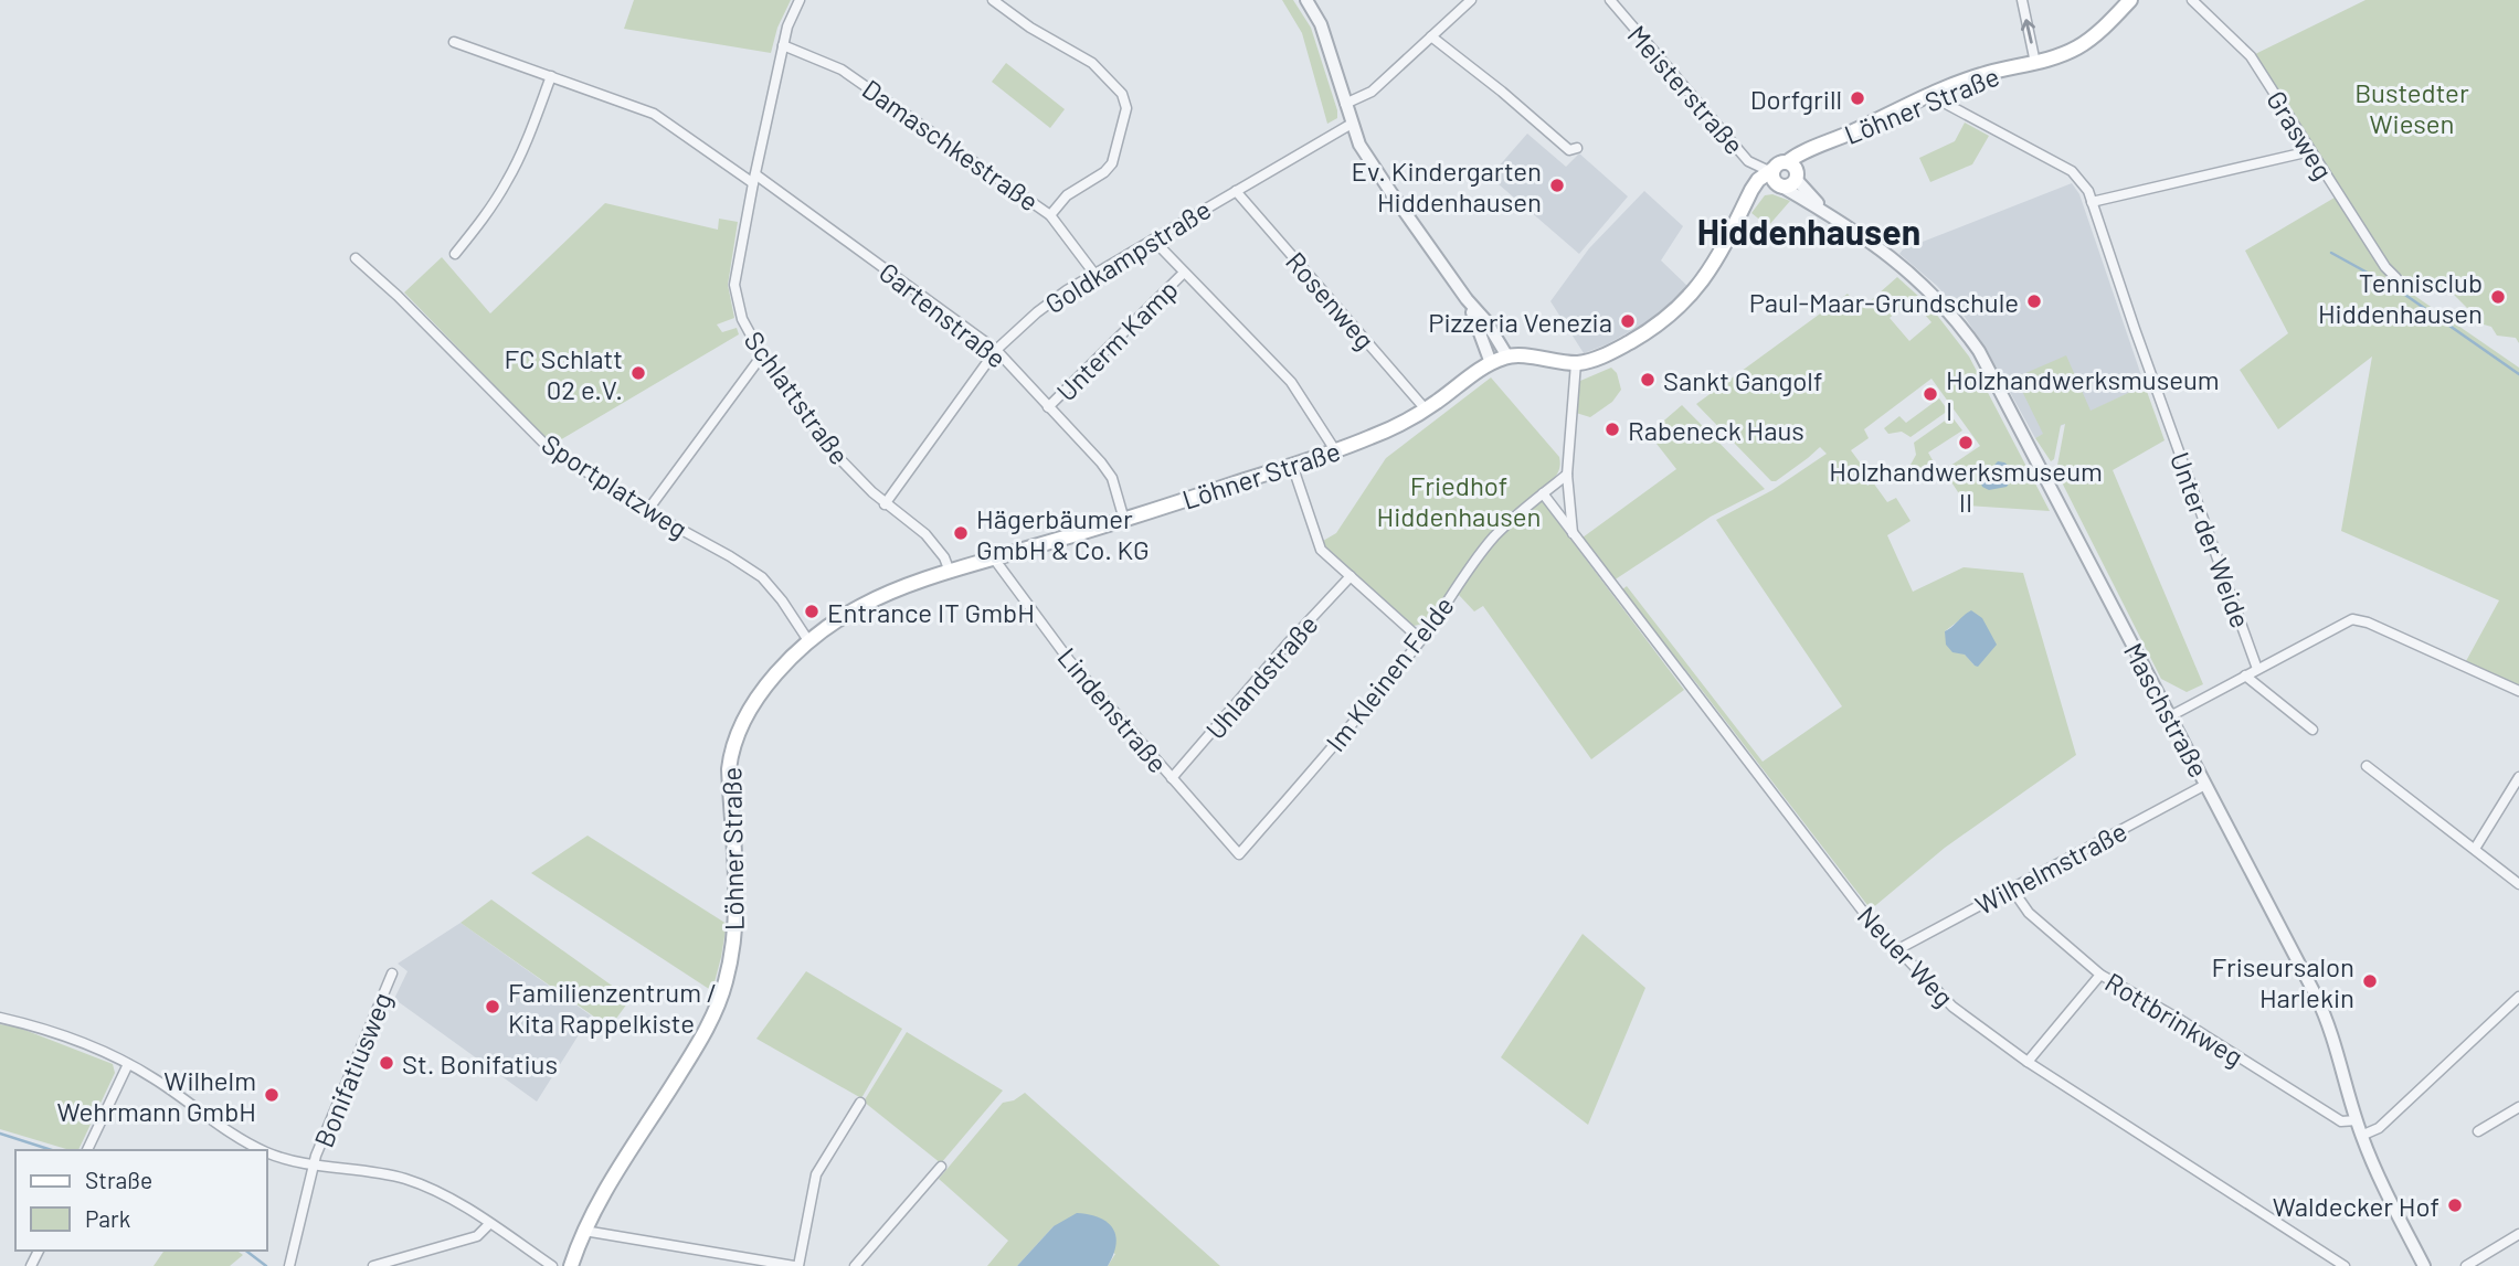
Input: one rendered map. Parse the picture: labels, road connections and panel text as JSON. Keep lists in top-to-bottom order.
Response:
{
  "streets": {
    "main road": ["Löhner Straße"],
    "street": [
      "Meisterstraße",
      "Grasweg",
      "Damaschkestraße",
      "Goldkampstraße",
      "Rosenweg",
      "Gartenstraße",
      "Unterm Kamp",
      "Schlattstraße",
      "Sportplatzweg",
      "Unter der Weide",
      "Im Kleinen Felde",
      "Uhlandstraße",
      "Lindenstraße",
      "Maschstraße",
      "Wilhelmstraße",
      "Neuer Weg",
      "Rottbrinkweg",
      "Bonifatiusweg"
    ]
  },
  "crossings": [
    ["Meisterstraße", "Löhner Straße"],
    ["Meisterstraße", "Maschstraße"],
    ["Löhner Straße", "Rosenweg"],
    ["Löhner Straße", "Gartenstraße"],
    ["Löhner Straße", "Schlattstraße"],
    ["Löhner Straße", "Sportplatzweg"],
    ["Löhner Straße", "Unter der Weide"],
    ["Löhner Straße", "Lindenstraße"],
    ["Löhner Straße", "Maschstraße"],
    ["Damaschkestraße", "Goldkampstraße"],
    ["Damaschkestraße", "Schlattstraße"],
    ["Goldkampstraße", "Rosenweg"],
    ["Goldkampstraße", "Gartenstraße"],
    ["Goldkampstraße", "Schlattstraße"],
    ["Gartenstraße", "Unterm Kamp"],
    ["Gartenstraße", "Schlattstraße"],
    ["Im Kleinen Felde", "Lindenstraße"],
    ["Im Kleinen Felde", "Neuer Weg"],
    ["Uhlandstraße", "Lindenstraße"],
    ["Maschstraße", "Wilhelmstraße"],
    ["Maschstraße", "Rottbrinkweg"],
    ["Wilhelmstraße", "Neuer Weg"],
    ["Wilhelmstraße", "Rottbrinkweg"]
  ],
  "districts": ["Hiddenhausen"],
  "parks": ["Bustedter Wiesen", "Friedhof Hiddenhausen"],
  "places": [
    "Dorfgrill",
    "Ev. Kindergarten Hiddenhausen",
    "Tennisclub Hiddenhausen",
    "Paul-Maar-Grundschule",
    "Pizzeria Venezia",
    "FC Schlatt 02 e.V.",
    "Sankt Gangolf",
    "Holzhandwerksmuseum I",
    "Rabeneck Haus",
    "Holzhandwerksmuseum II",
    "Hägerbäumer GmbH & Co. KG",
    "Entrance IT GmbH",
    "Friseursalon Harlekin",
    "Familienzentrum / Kita Rappelkiste",
    "St. Bonifatius",
    "Wilhelm Wehrmann GmbH",
    "Waldecker Hof"
  ],
  "legend": ["Straße", "Park"]
}
